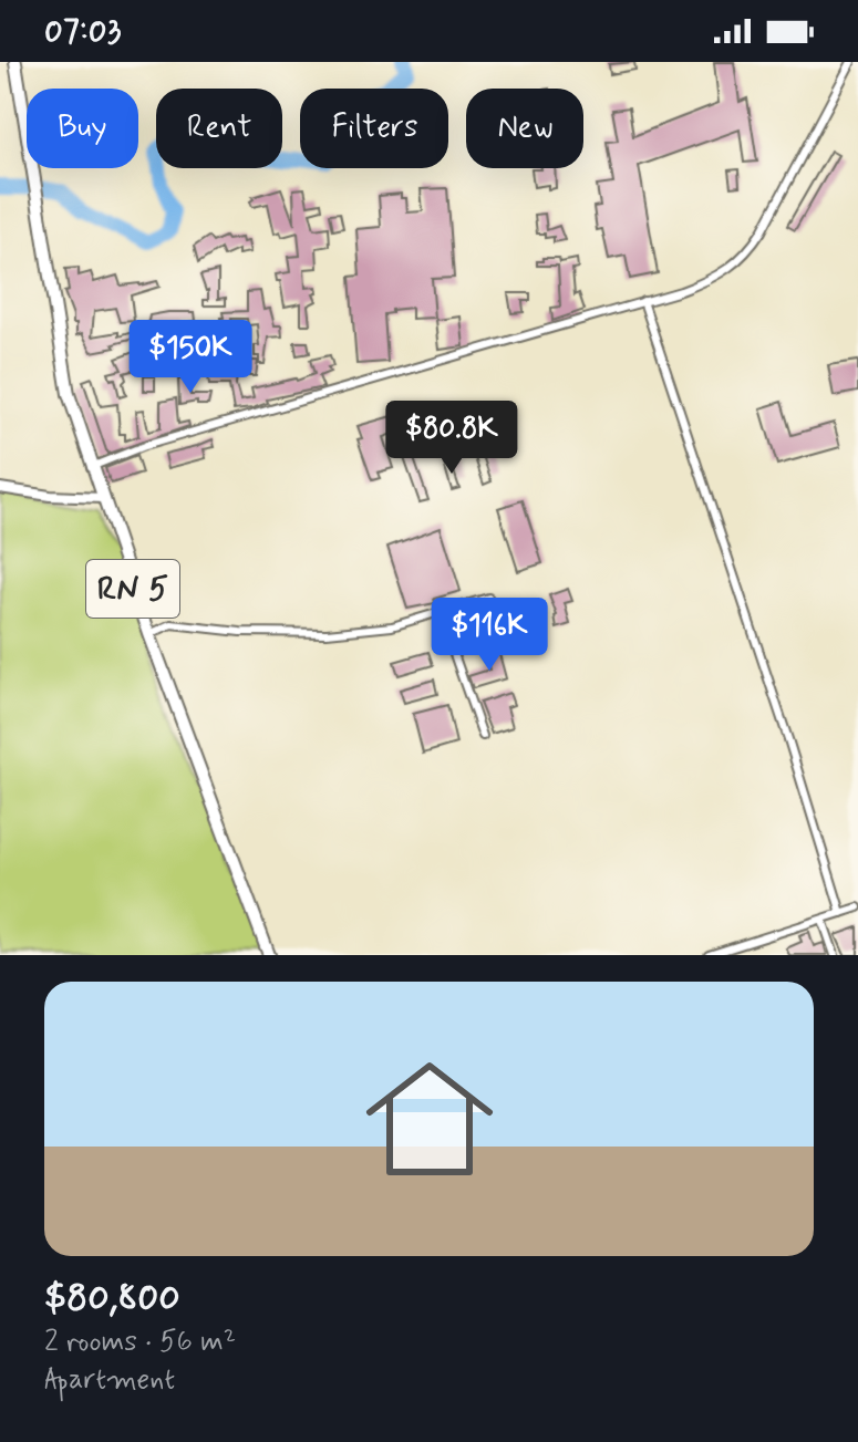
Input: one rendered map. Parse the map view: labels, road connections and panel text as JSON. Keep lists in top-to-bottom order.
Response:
{
  "streets": {
    "main road": ["RN 5"]
  },
  "page": {
    "status": "07:03",
    "chip": [
      "Buy",
      "Rent",
      "Filters",
      "New"
    ],
    "price": ["$150K", "$80.8K", "$116K"],
    "list": [
      {
        "name": "$80,800",
        "note": "2 rooms · 56 m² · Apartment"
      }
    ]
  }
}
